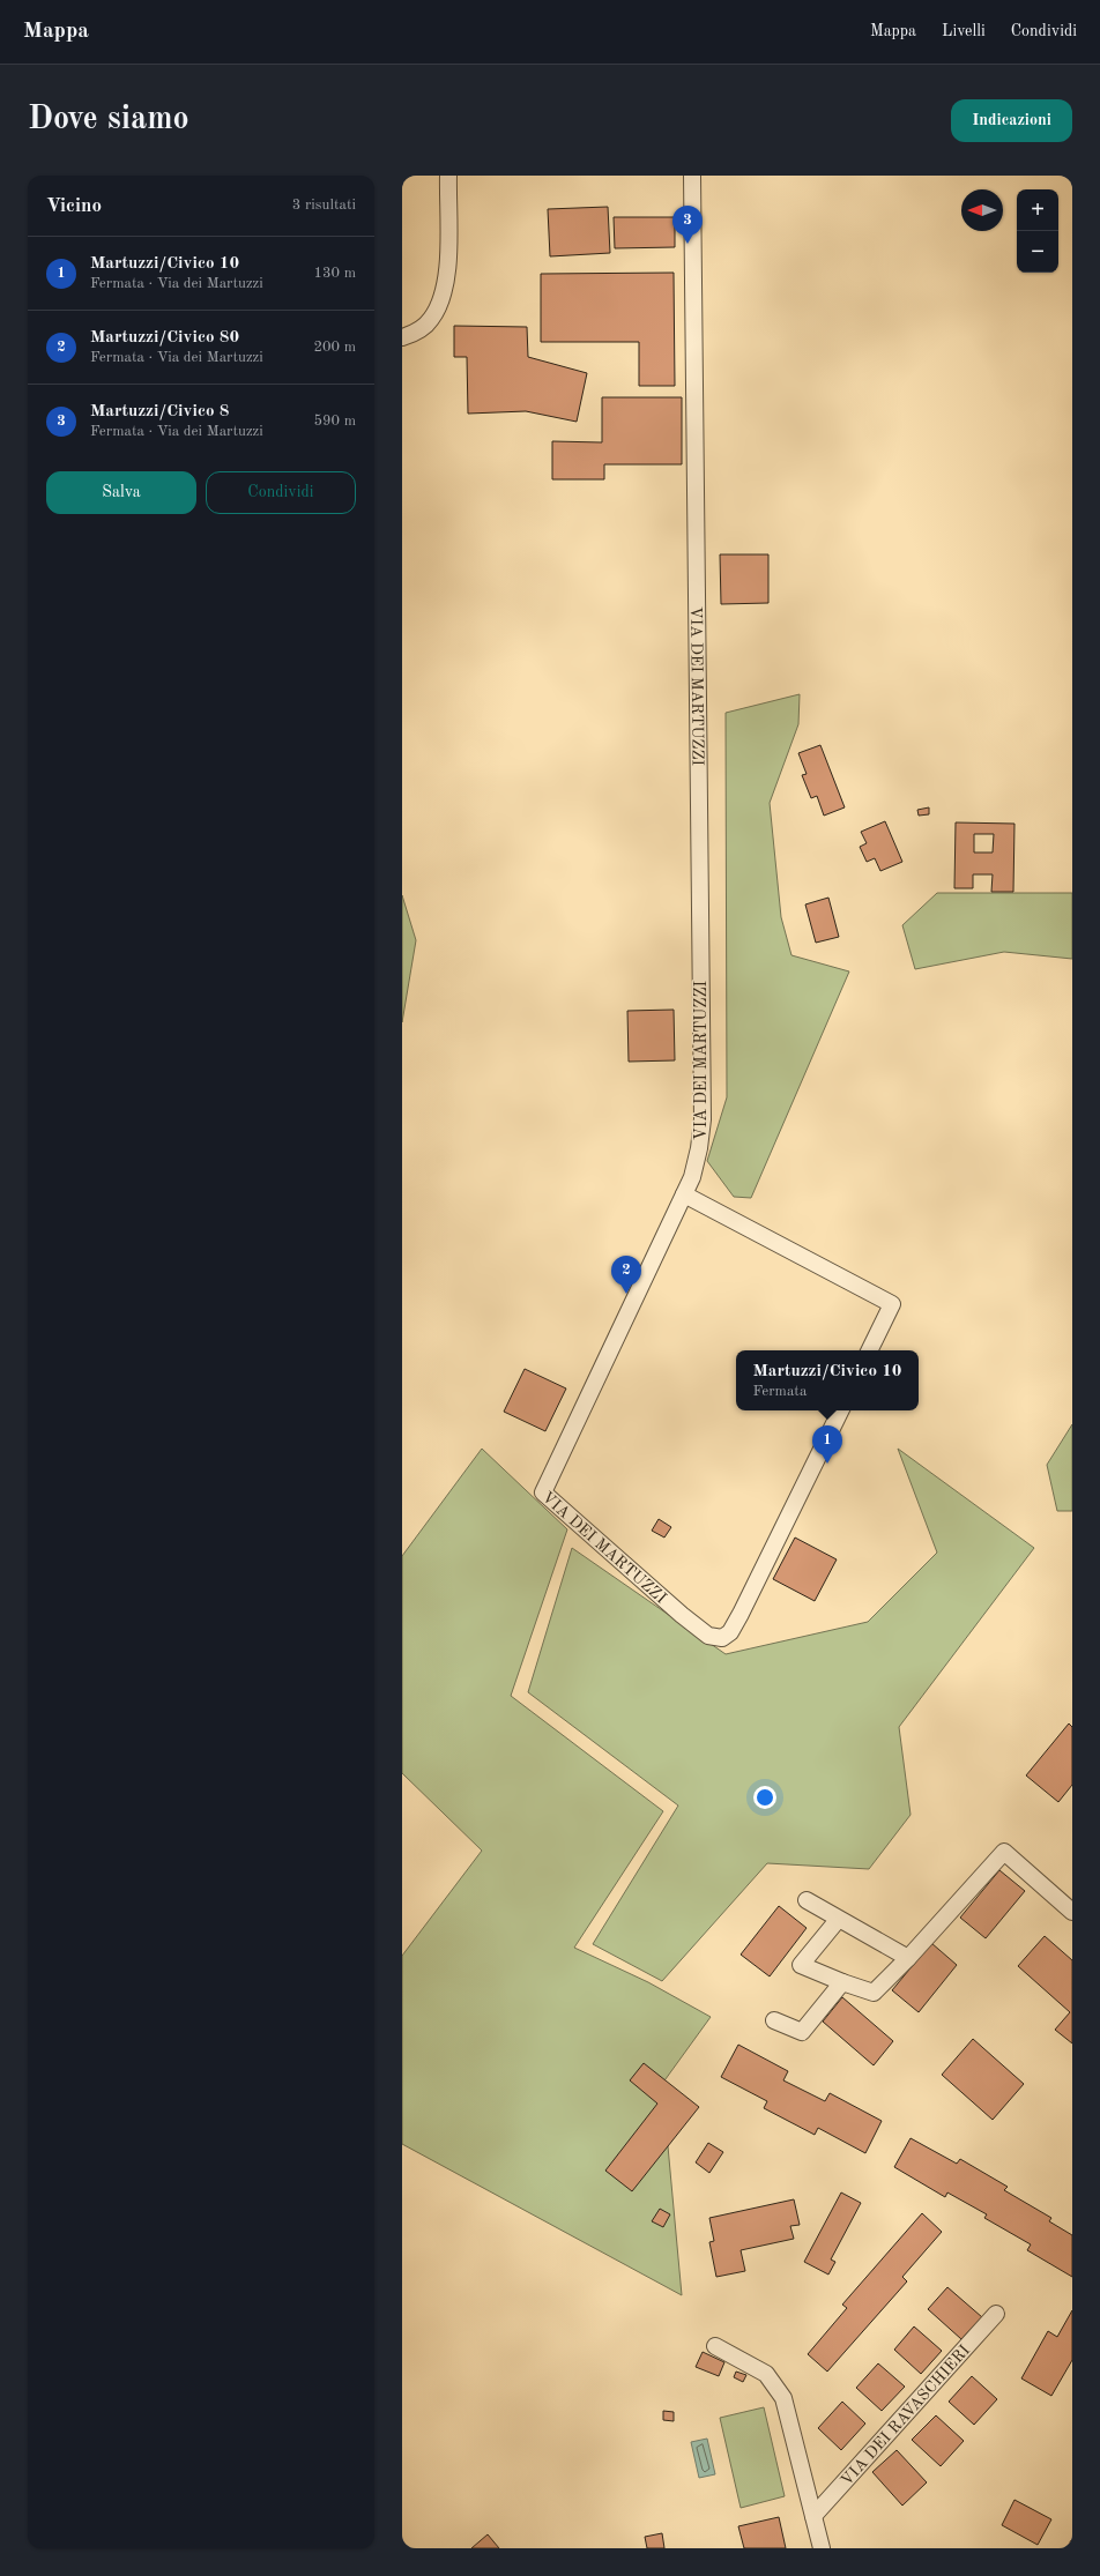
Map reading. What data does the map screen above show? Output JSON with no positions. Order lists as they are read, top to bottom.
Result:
{
  "streets": {
    "street": ["VIA DEI MARTUZZI", "VIA DEI RAVASCHIERI"]
  },
  "north": "left",
  "page": {
    "header": "Mappa",
    "nav": ["Mappa", "Livelli", "Condividi"],
    "buttons": [
      "Indicazioni",
      ["Salva", "Condividi"]
    ],
    "title": "Dove siamo",
    "heading": ["Vicino", "3 risultati"],
    "map_buttons": ["+", "−"],
    "pins": ["3", "2", "1"],
    "list": [
      {
        "mark": "1",
        "name": "Martuzzi/Civico 10",
        "note": "Fermata · Via dei Martuzzi",
        "value": "130 m"
      },
      {
        "mark": "2",
        "name": "Martuzzi/Civico 80",
        "note": "Fermata · Via dei Martuzzi",
        "value": "200 m"
      },
      {
        "mark": "3",
        "name": "Martuzzi/Civico 8",
        "note": "Fermata · Via dei Martuzzi",
        "value": "590 m"
      }
    ],
    "popup": ["Martuzzi/Civico 10", "Fermata"]
  }
}
